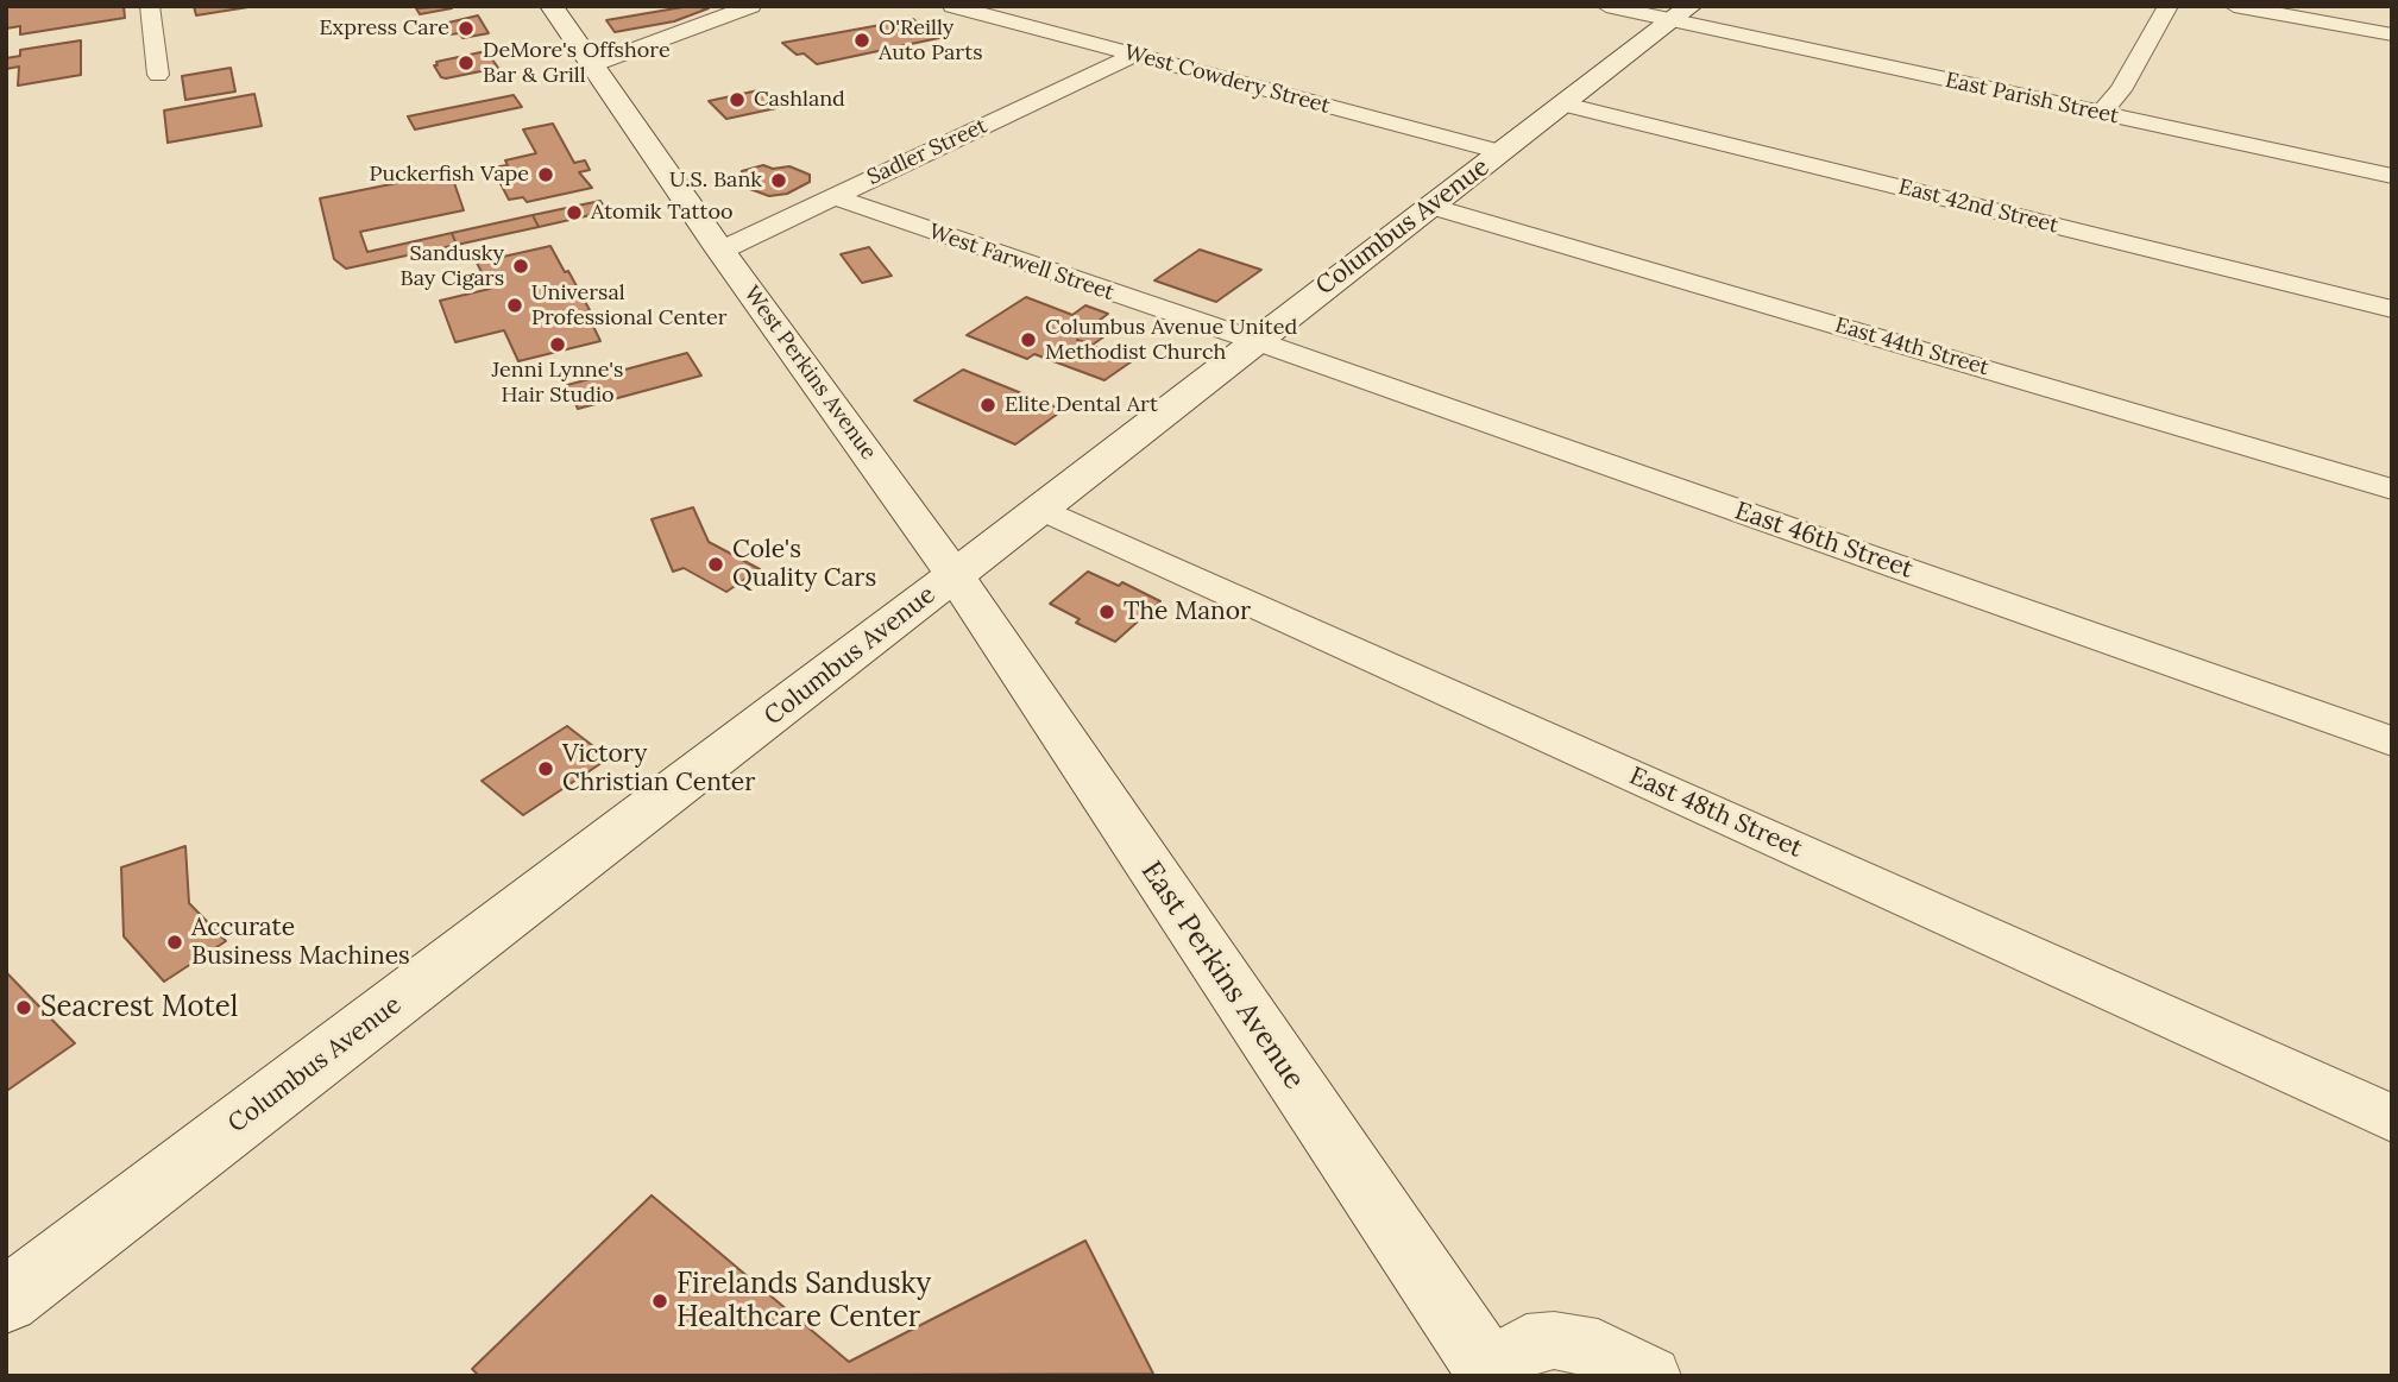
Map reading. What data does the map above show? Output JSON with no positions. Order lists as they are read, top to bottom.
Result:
{
  "streets": {
    "main road": ["Columbus Avenue", "West Perkins Avenue", "East Perkins Avenue"],
    "street": [
      "West Cowdery Street",
      "East Parish Street",
      "Sadler Street",
      "East 42nd Street",
      "West Farwell Street",
      "East 44th Street",
      "East 46th Street",
      "East 48th Street"
    ]
  },
  "crossings": [
    ["West Cowdery Street", "Sadler Street"],
    ["West Cowdery Street", "Columbus Avenue"],
    ["East Parish Street", "Columbus Avenue"],
    ["Sadler Street", "West Farwell Street"],
    ["Sadler Street", "West Perkins Avenue"],
    ["East 42nd Street", "Columbus Avenue"],
    ["Columbus Avenue", "West Farwell Street"],
    ["Columbus Avenue", "East 44th Street"],
    ["Columbus Avenue", "West Perkins Avenue"],
    ["Columbus Avenue", "East 46th Street"],
    ["Columbus Avenue", "East 48th Street"],
    ["Columbus Avenue", "East Perkins Avenue"],
    ["West Farwell Street", "East 46th Street"],
    ["West Perkins Avenue", "East Perkins Avenue"]
  ],
  "places": [
    "Express Care",
    "O'Reilly Auto Parts",
    "DeMore's Offshore Bar & Grill",
    "Cashland",
    "Puckerfish Vape",
    "U.S. Bank",
    "Atomik Tattoo",
    "Sandusky Bay Cigars",
    "Universal Professional Center",
    "Columbus Avenue United Methodist Church",
    "Jenni Lynne's Hair Studio",
    "Elite Dental Art",
    "Cole's Quality Cars",
    "The Manor",
    "Victory Christian Center",
    "Accurate Business Machines",
    "Seacrest Motel",
    "Firelands Sandusky Healthcare Center"
  ]
}
